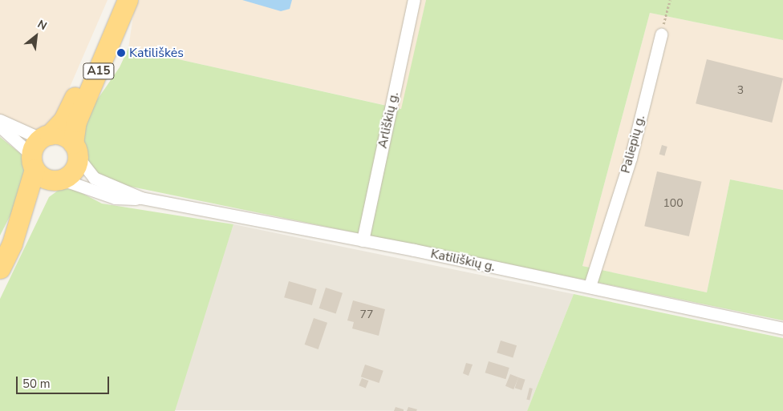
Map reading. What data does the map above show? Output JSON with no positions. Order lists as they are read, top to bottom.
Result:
{
  "streets": {
    "highway": ["A15"],
    "street": ["Arliškių g.", "Paliepių g.", "Katiliškių g."]
  },
  "crossings": [
    ["A15", "Katiliškių g."],
    ["Arliškių g.", "Katiliškių g."],
    ["Paliepių g.", "Katiliškių g."]
  ],
  "places": ["Katiliškės"],
  "house_numbers": ["3", "100", "77"],
  "scale_bar": "50 m",
  "north": "top right"
}
